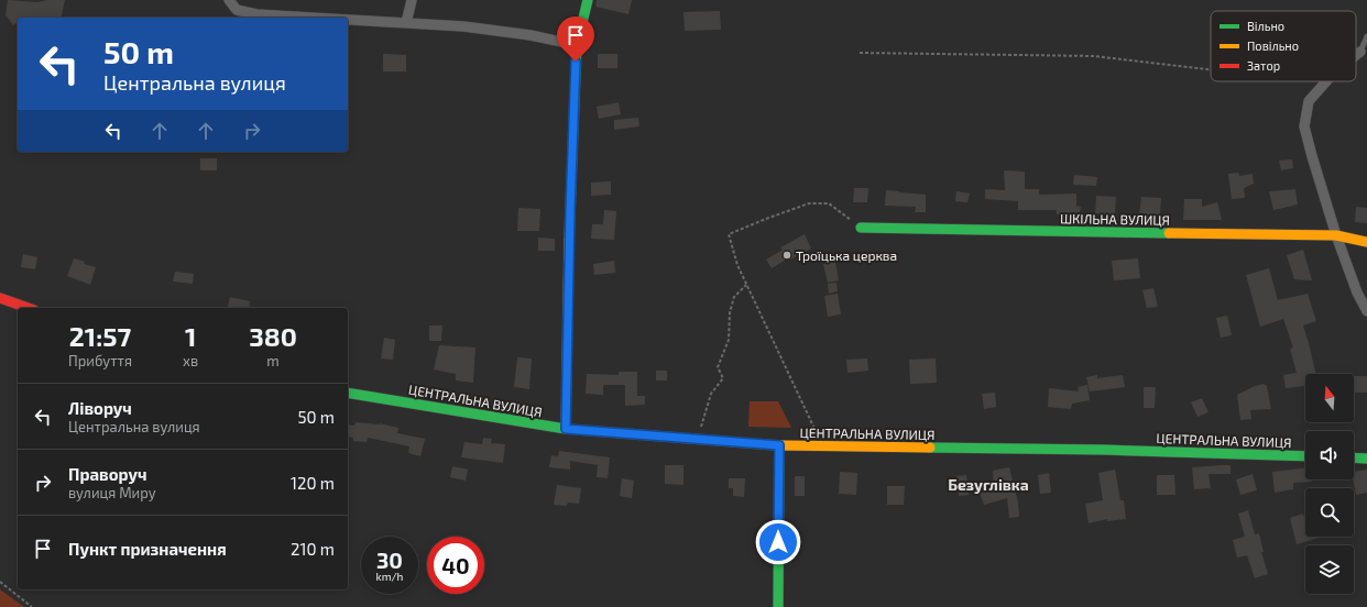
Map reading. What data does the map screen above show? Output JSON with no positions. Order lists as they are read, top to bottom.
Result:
{
  "streets": {
    "street": ["ШКІЛЬНА ВУЛИЦЯ", "ЦЕНТРАЛЬНА ВУЛИЦЯ"]
  },
  "districts": ["Безуглівка"],
  "places": ["Троїцька церква"],
  "legend": ["Вільно", "Повільно", "Затор"],
  "north": "top",
  "page": {
    "turn": ["50 m", "Центральна вулиця"],
    "eta": [
      "21:57",
      "Прибуття",
      "1",
      "хв",
      "380",
      "m"
    ],
    "list": [
      {
        "name": "Ліворуч",
        "note": "Центральна вулиця",
        "value": "50 m"
      },
      {
        "name": "Праворуч",
        "note": "вулиця Миру",
        "value": "120 m"
      },
      {
        "name": "Пункт призначення",
        "value": "210 m"
      }
    ],
    "speed": "30 km/h",
    "limit": "40"
  }
}
